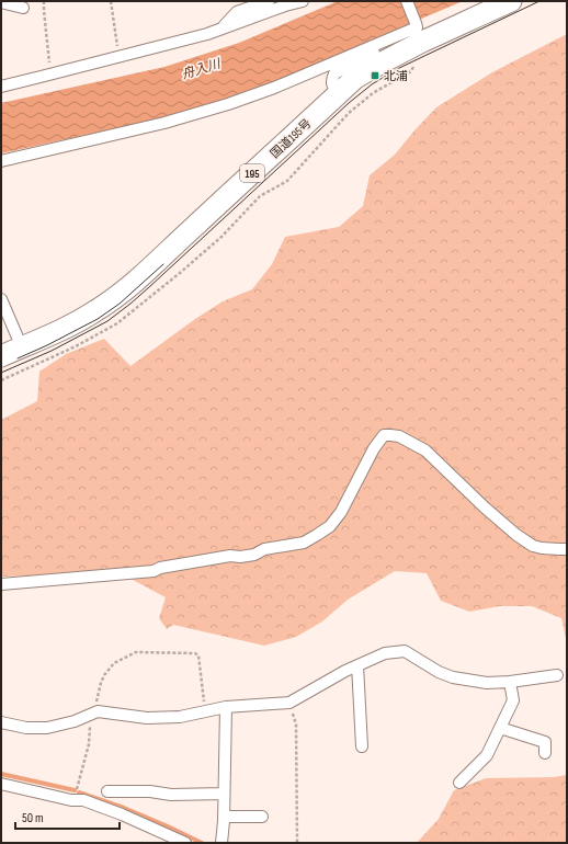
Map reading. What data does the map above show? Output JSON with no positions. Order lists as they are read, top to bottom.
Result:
{
  "streets": {
    "highway": ["国道195号", "195"]
  },
  "water": ["舟入川"],
  "places": {
    "transit": ["北浦"]
  },
  "scale_bar": "50 m"
}
